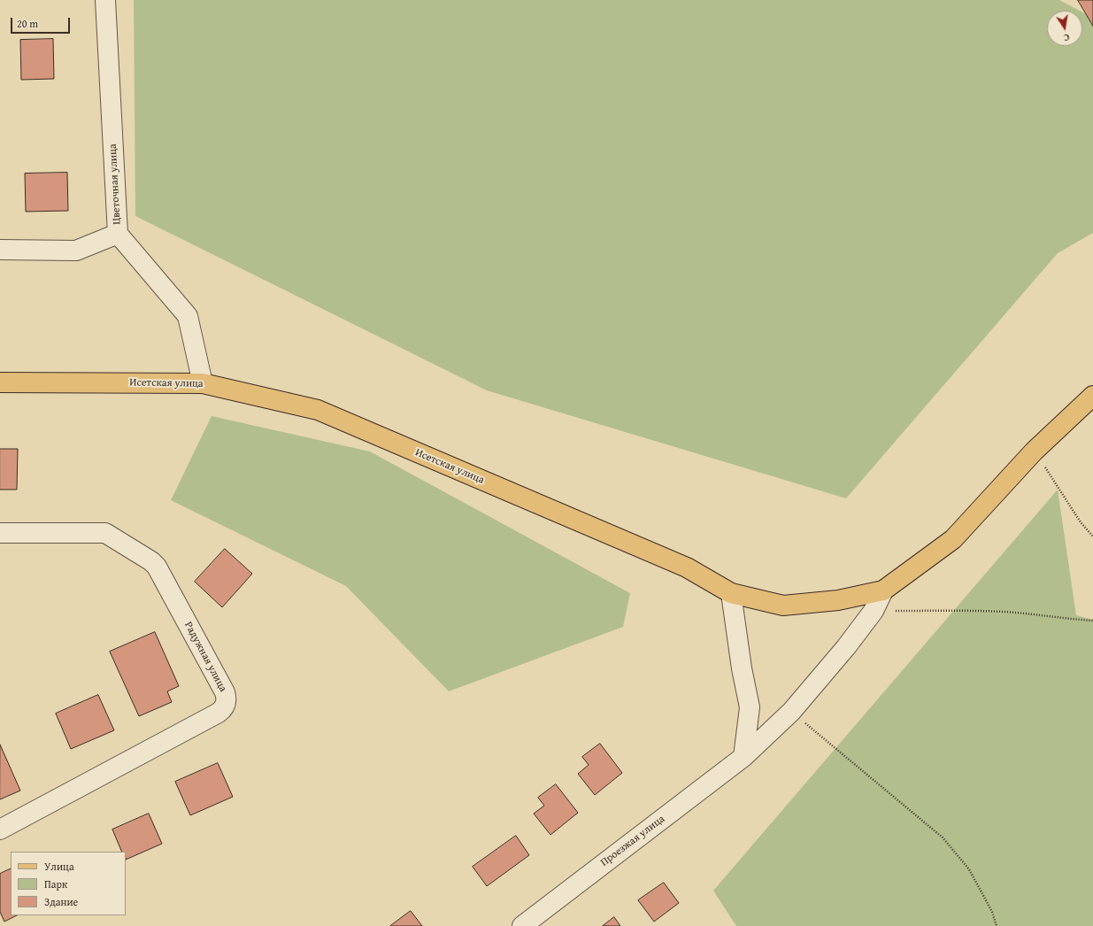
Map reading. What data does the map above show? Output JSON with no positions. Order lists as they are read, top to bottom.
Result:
{
  "streets": {
    "main road": ["Исетская улица"],
    "street": ["Цветочная улица", "Радужная улица", "Проезжая улица"]
  },
  "crossings": [
    ["Цветочная улица", "Исетская улица"],
    ["Исетская улица", "Проезжая улица"]
  ],
  "legend": ["Улица", "Парк", "Здание"],
  "scale_bar": "20 m",
  "north": "bottom"
}
